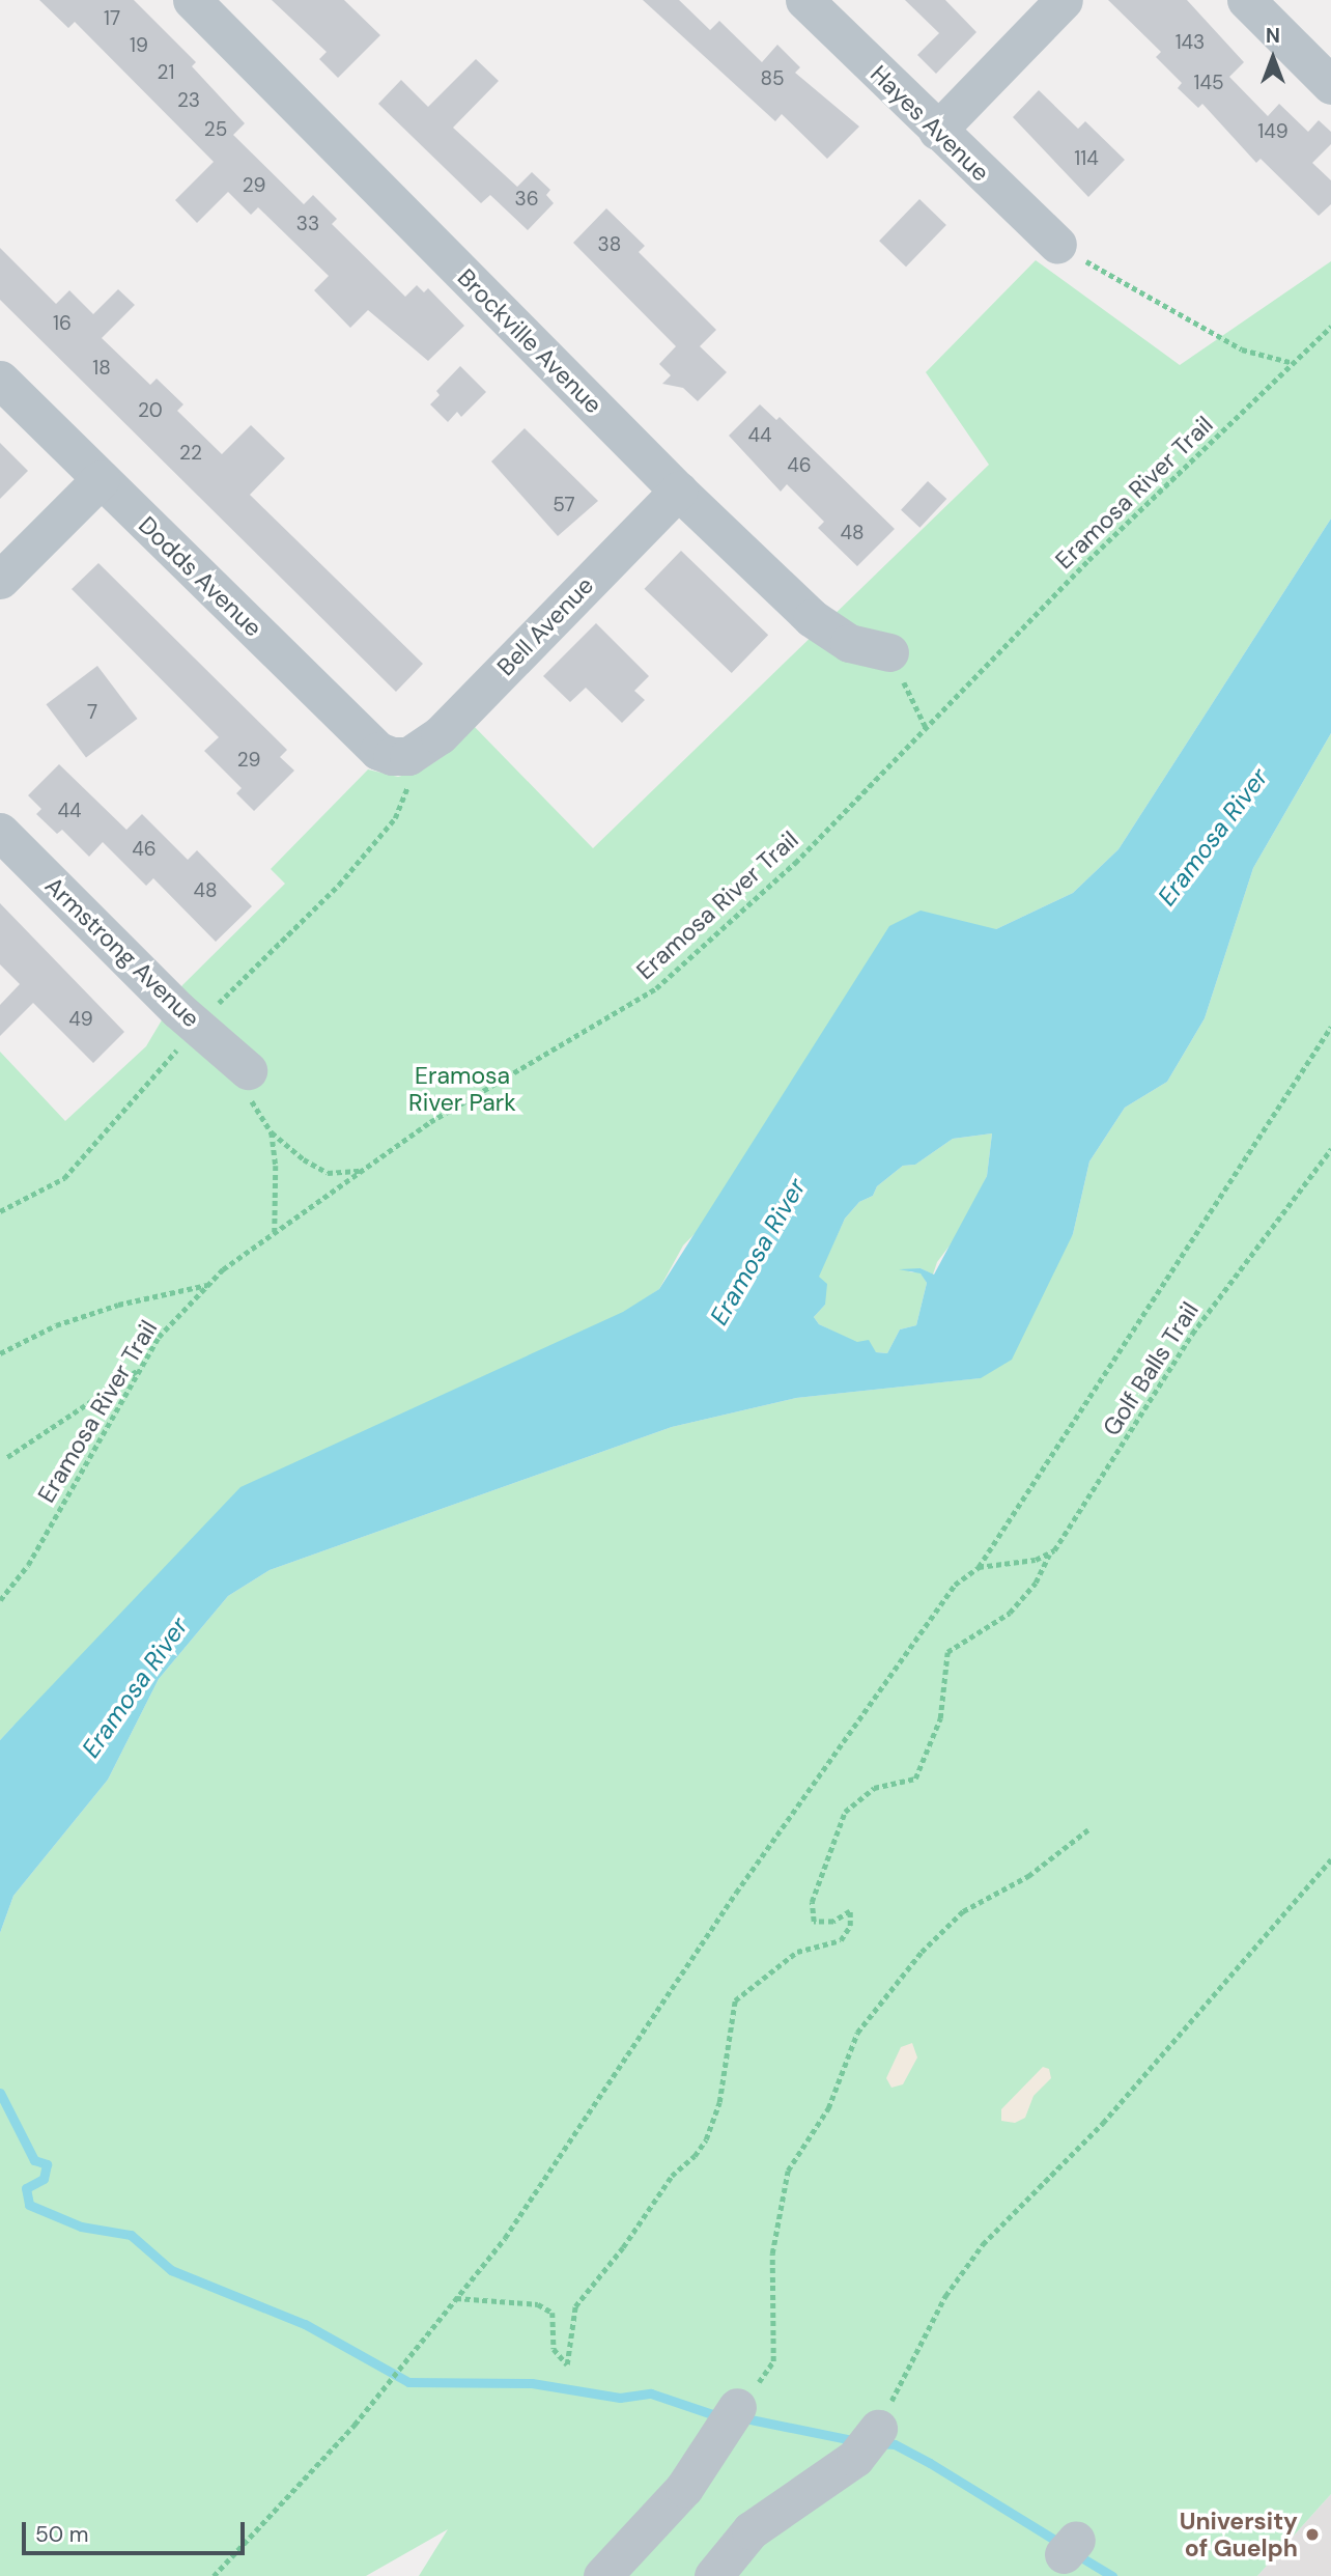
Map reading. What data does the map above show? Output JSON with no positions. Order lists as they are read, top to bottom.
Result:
{
  "streets": {
    "street": [
      "Hayes Avenue",
      "Brockville Avenue",
      "Dodds Avenue",
      "Bell Avenue",
      "Armstrong Avenue"
    ],
    "path": ["Eramosa River Trail", "Golf Balls Trail"]
  },
  "crossings": [
    ["Brockville Avenue", "Bell Avenue"],
    ["Dodds Avenue", "Bell Avenue"]
  ],
  "water": ["Eramosa River"],
  "parks": ["Eramosa River Park"],
  "places": ["University of Guelph"],
  "house_numbers": [
    "17",
    "143",
    "19",
    "21",
    "85",
    "145",
    "23",
    "25",
    "149",
    "114",
    "29",
    "36",
    "33",
    "38",
    "16",
    "18",
    "20",
    "44",
    "22",
    "46",
    "57",
    "48",
    "7",
    "29",
    "44",
    "46",
    "48",
    "49"
  ],
  "scale_bar": "50 m",
  "north": "top"
}
